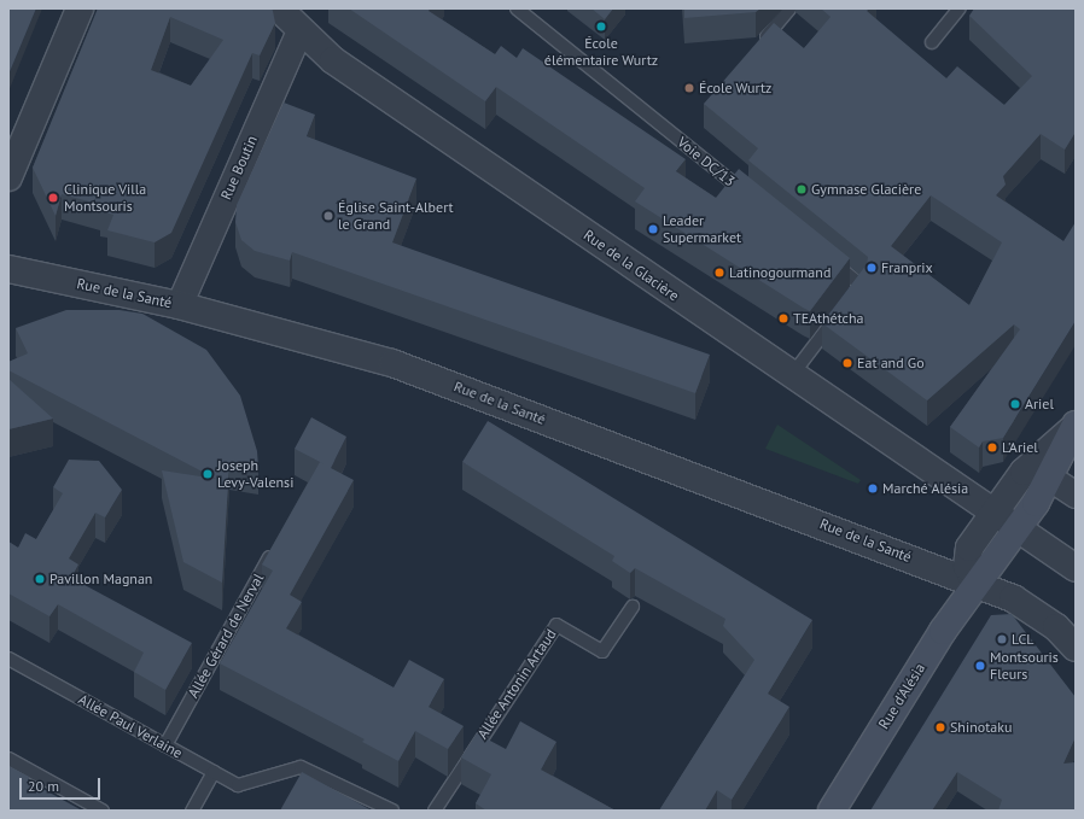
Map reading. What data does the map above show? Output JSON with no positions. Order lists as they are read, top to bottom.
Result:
{
  "streets": {
    "main road": ["Rue d'Alésia"],
    "street": ["Rue Boutin", "Rue de la Glacière", "Rue de la Santé"],
    "lane": [
      "Voie DC/13",
      "Allée Gérard de Nerval",
      "Allée Antonin Artaud",
      "Allée Paul Verlaine"
    ]
  },
  "crossings": [
    ["Rue Boutin", "Rue de la Glacière"],
    ["Rue Boutin", "Rue de la Santé"],
    ["Rue de la Glacière", "Rue d'Alésia"],
    ["Rue de la Santé", "Rue d'Alésia"],
    ["Allée Gérard de Nerval", "Allée Paul Verlaine"]
  ],
  "places": [
    "École élémentaire Wurtz",
    "École Wurtz",
    "Gymnase Glacière",
    "Clinique Villa Montsouris",
    "Église Saint-Albert le Grand",
    "Leader Supermarket",
    "Franprix",
    "Latinogourmand",
    "TEAthétcha",
    "Eat and Go",
    "Ariel",
    "L'Ariel",
    "Joseph Levy-Valensi",
    "Marché Alésia",
    "Pavillon Magnan",
    "LCL",
    "Montsouris Fleurs",
    "Shinotaku"
  ],
  "scale_bar": "20 m"
}
